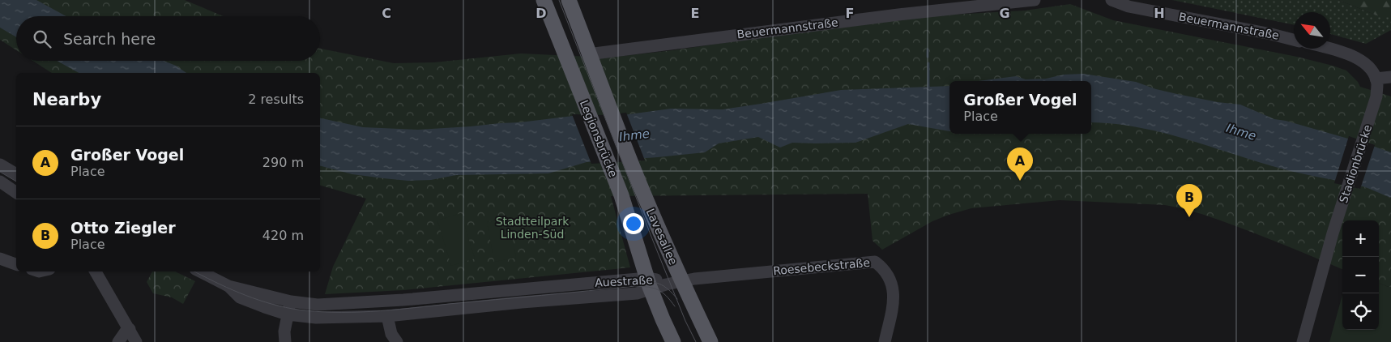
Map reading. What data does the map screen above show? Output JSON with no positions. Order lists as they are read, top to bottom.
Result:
{
  "streets": {
    "main road": ["Legionsbrücke", "Lavesallee"],
    "street": [
      "Beuermannstraße",
      "Stadionbrücke",
      "Roesebeckstraße",
      "Auestraße"
    ]
  },
  "crossings": [
    ["Beuermannstraße", "Legionsbrücke"],
    ["Legionsbrücke", "Lavesallee"],
    ["Lavesallee", "Roesebeckstraße"],
    ["Lavesallee", "Auestraße"],
    ["Roesebeckstraße", "Auestraße"]
  ],
  "water": ["Ihme"],
  "parks": ["Stadtteilpark Linden-Süd"],
  "north": "top left",
  "page": {
    "search": "Search here",
    "heading": ["Nearby", "2 results"],
    "popup": ["Großer Vogel", "Place"],
    "list": [
      {
        "mark": "A",
        "name": "Großer Vogel",
        "note": "Place",
        "value": "290 m"
      },
      {
        "mark": "B",
        "name": "Otto Ziegler",
        "note": "Place",
        "value": "420 m"
      }
    ],
    "pins": ["A", "B"],
    "map_buttons": ["+", "−"]
  },
  "grid": {
    "columns": [
      "C",
      "D",
      "E",
      "F",
      "G",
      "H"
    ]
  }
}
